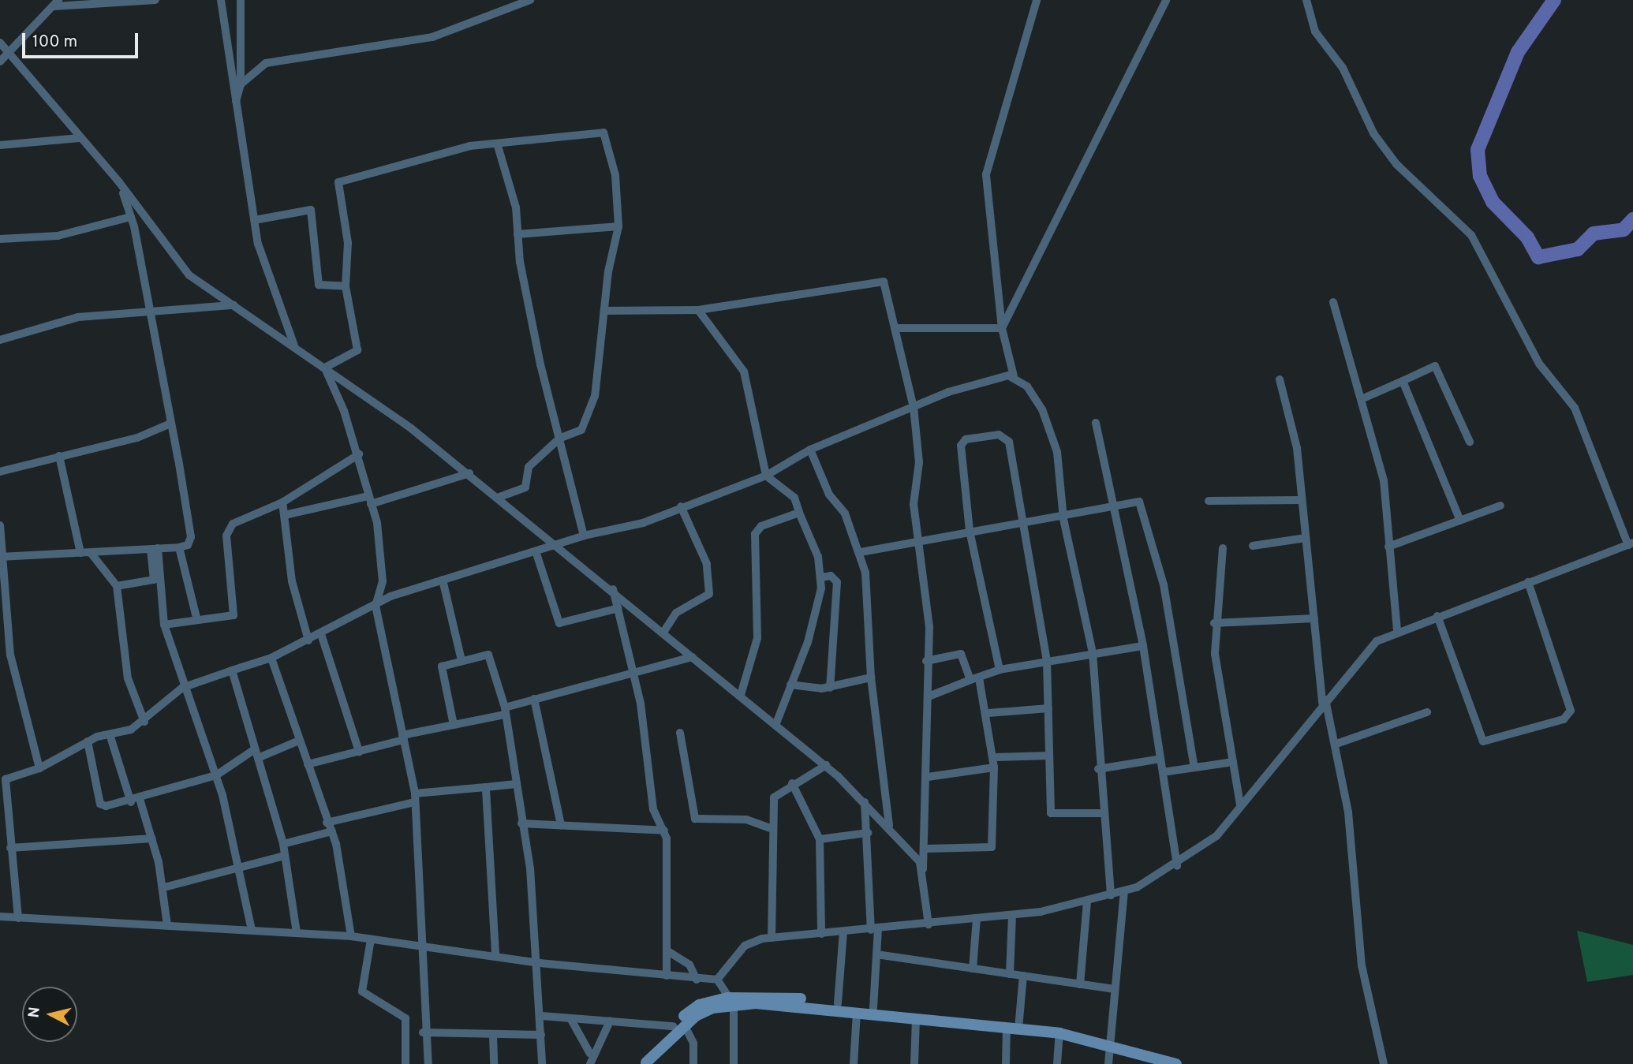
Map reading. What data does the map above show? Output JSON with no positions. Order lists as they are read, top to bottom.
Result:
{
  "scale_bar": "100 m",
  "north": "left"
}
